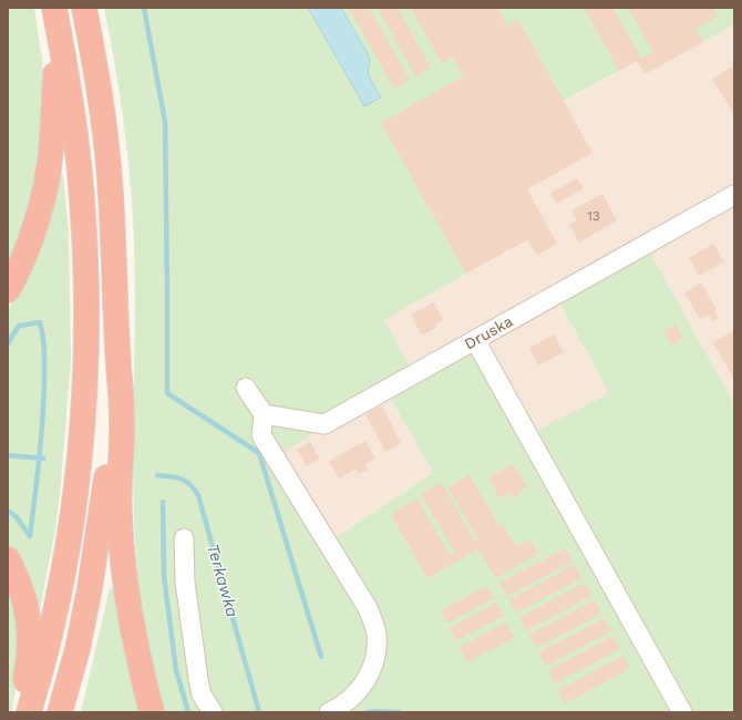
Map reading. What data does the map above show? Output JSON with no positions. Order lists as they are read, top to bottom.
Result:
{
  "streets": {
    "street": ["Druska"]
  },
  "water": ["Terkawka"],
  "house_numbers": ["13"]
}
